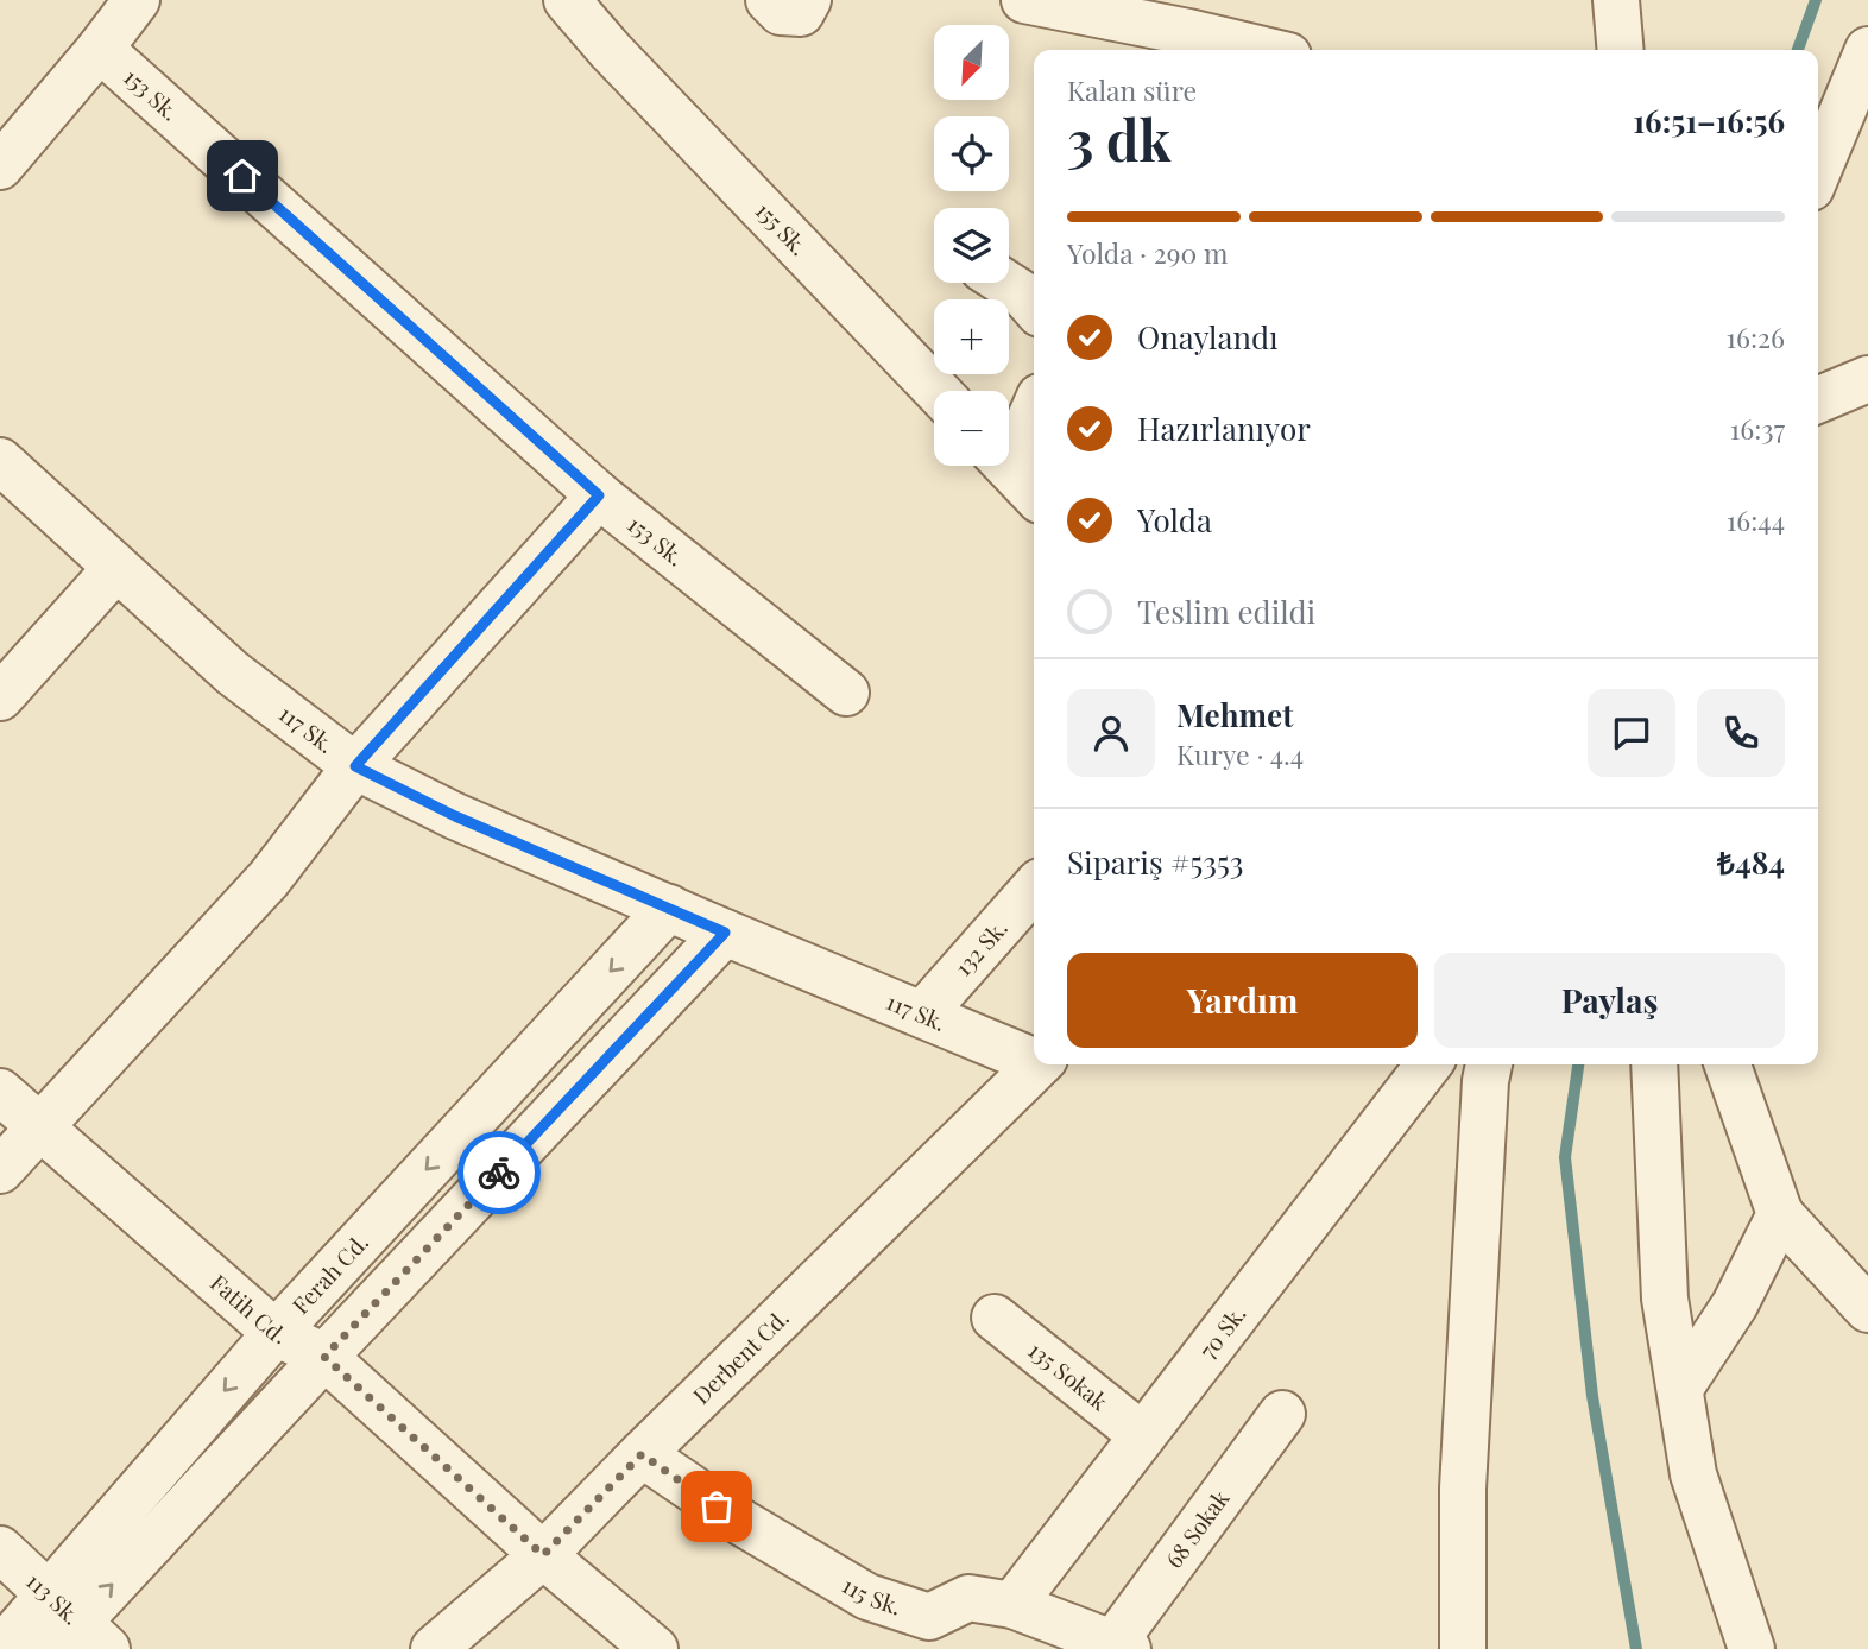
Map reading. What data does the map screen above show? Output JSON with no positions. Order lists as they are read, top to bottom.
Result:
{
  "streets": {
    "street": [
      "153 Sk.",
      "155 Sk.",
      "117 Sk.",
      "132 Sk.",
      "Ferah Cd.",
      "Fatih Cd.",
      "70 Sk.",
      "Derbent Cd.",
      "135 Sokak",
      "68 Sokak",
      "115 Sk.",
      "113 Sk."
    ]
  },
  "crossings": [
    ["117 Sk.", "132 Sk."],
    ["117 Sk.", "Ferah Cd."],
    ["Ferah Cd.", "Fatih Cd."],
    ["Ferah Cd.", "113 Sk."],
    ["Fatih Cd.", "Derbent Cd."],
    ["70 Sk.", "135 Sokak"],
    ["70 Sk.", "115 Sk."],
    ["Derbent Cd.", "115 Sk."],
    ["68 Sokak", "115 Sk."]
  ],
  "north": "bottom left",
  "page": {
    "map_buttons": ["+", "−"],
    "heading": ["3 dk", "Kalan süre", "16:51–16:56"],
    "panel": [
      "Mehmet",
      "Kurye · 4.4",
      "Sipariş #5353",
      "₺484"
    ],
    "bar": "Yolda · 290 m",
    "list": [
      ["Onaylandı", "16:26"],
      ["Hazırlanıyor", "16:37"],
      ["Yolda", "16:44"],
      "Teslim edildi"
    ],
    "buttons": ["Yardım", "Paylaş"]
  }
}
